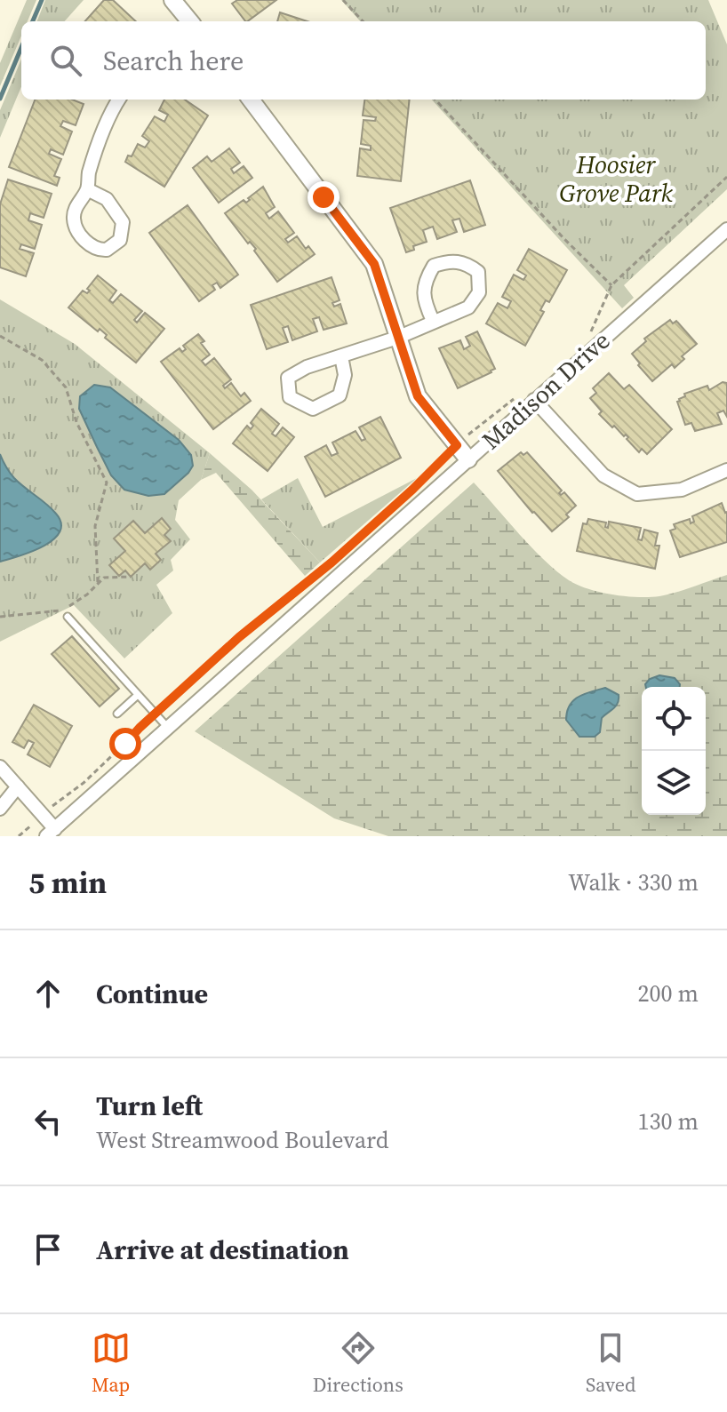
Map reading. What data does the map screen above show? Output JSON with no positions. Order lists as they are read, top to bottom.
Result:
{
  "streets": {
    "street": ["Madison Drive"]
  },
  "parks": ["Hoosier Grove Park"],
  "page": {
    "search": "Search here",
    "heading": ["5 min", "Walk · 330 m"],
    "list": [
      ["Continue", "200 m"],
      ["Turn left", "West Streamwood Boulevard", "130 m"],
      "Arrive at destination"
    ],
    "nav": ["Map", "Directions", "Saved"]
  }
}
